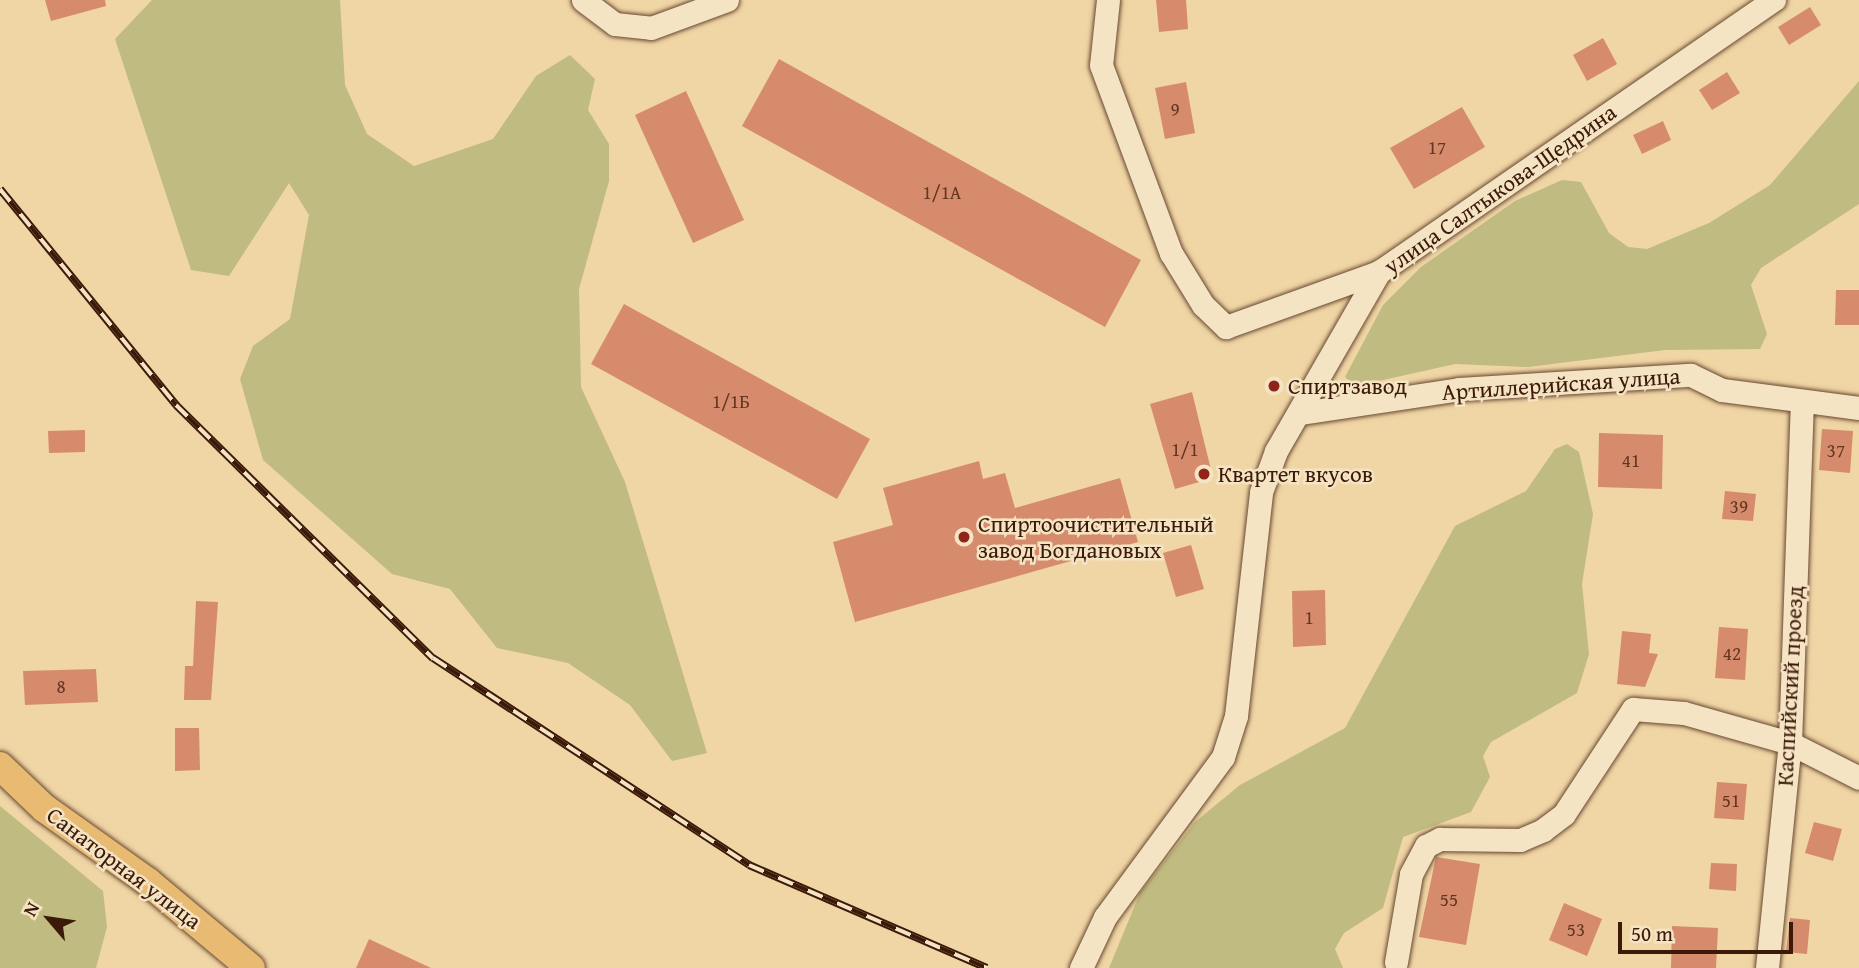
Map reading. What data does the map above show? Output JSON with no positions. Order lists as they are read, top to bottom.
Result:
{
  "streets": {
    "main road": ["Санаторная улица"],
    "street": ["улица Салтыкова-Щедрина", "Артиллерийская улица", "Каспийский проезд"]
  },
  "crossings": [
    ["улица Салтыкова-Щедрина", "Артиллерийская улица"],
    ["Артиллерийская улица", "Каспийский проезд"]
  ],
  "places": ["Спиртзавод", "Квартет вкусов", "Спиртоочистительный завод Богдановых"],
  "house_numbers": [
    "9",
    "17",
    "1/1А",
    "1/1Б",
    "1/1",
    "37",
    "41",
    "39",
    "1",
    "42",
    "8",
    "51",
    "55",
    "53"
  ],
  "scale_bar": "50 m",
  "north": "top left"
}
